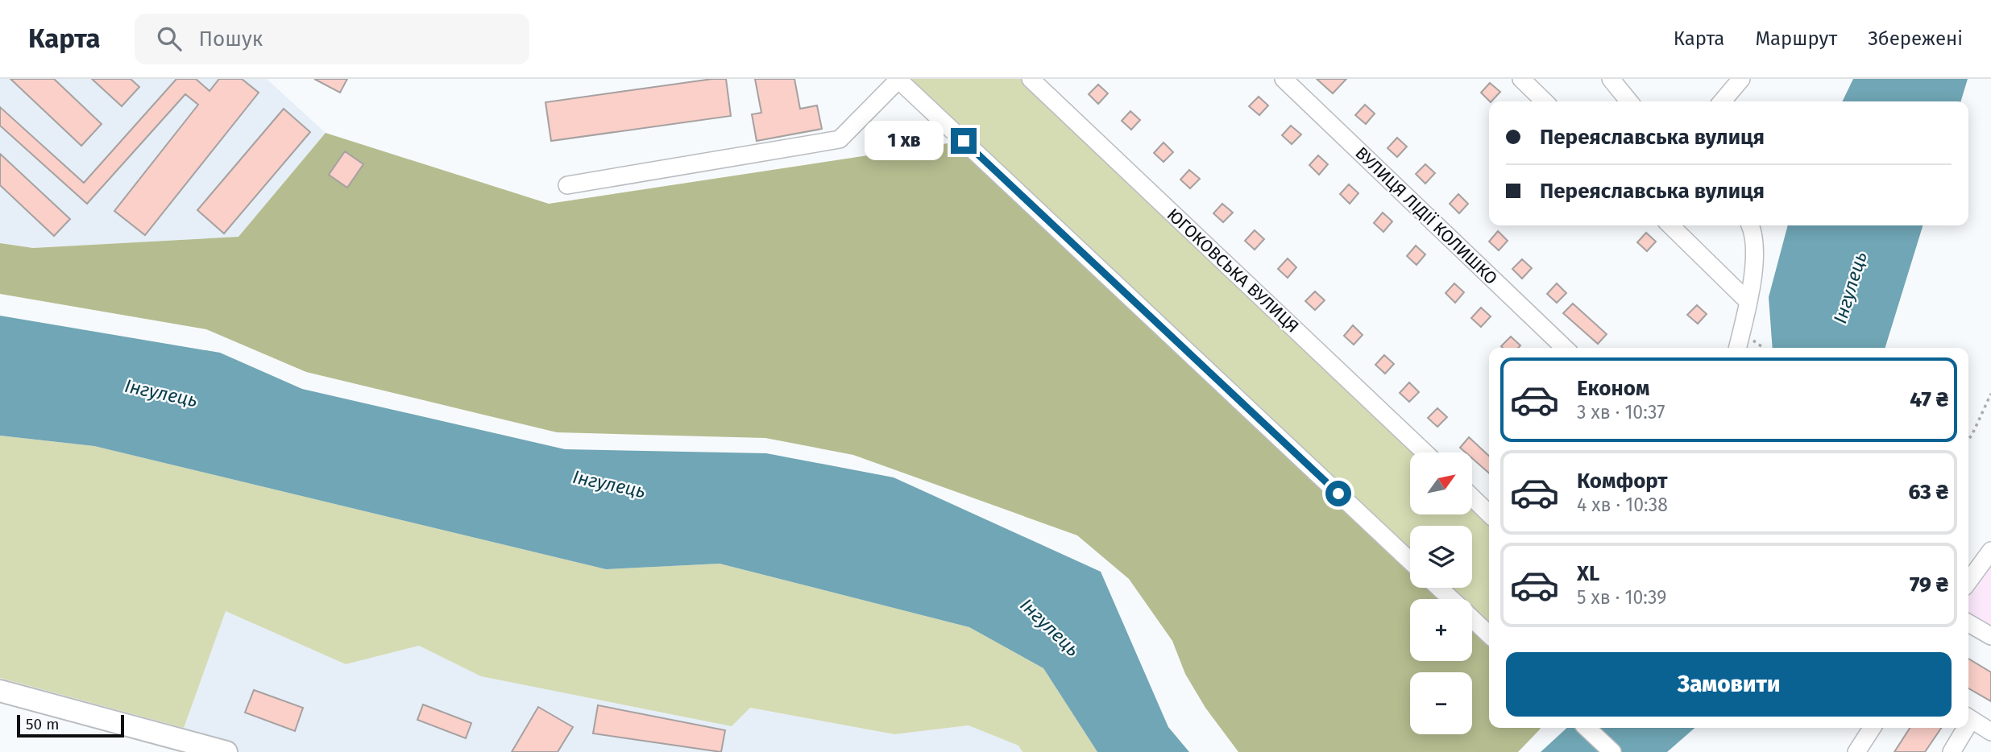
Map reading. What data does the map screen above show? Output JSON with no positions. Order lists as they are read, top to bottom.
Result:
{
  "streets": {
    "street": ["ВУЛИЦЯ ЛІДІЇ КОЛИШКО", "ЮГОКОВСЬКА ВУЛИЦЯ"]
  },
  "water": ["Інгулець"],
  "scale_bar": "50 m",
  "north": "top right",
  "page": {
    "header": "Карта",
    "search": "Пошук",
    "nav": ["Карта", "Маршрут", "Збережені"],
    "banner": ["Переяславська вулиця", "Переяславська вулиця"],
    "bubble": "1 хв",
    "list": [
      {
        "name": "Економ",
        "note": "3 хв · 10:37",
        "value": "47 ₴"
      },
      {
        "name": "Комфорт",
        "note": "4 хв · 10:38",
        "value": "63 ₴"
      },
      {
        "name": "XL",
        "note": "5 хв · 10:39",
        "value": "79 ₴"
      }
    ],
    "map_buttons": ["+", "−"],
    "buttons": "Замовити",
    "scale": "50 m"
  }
}
